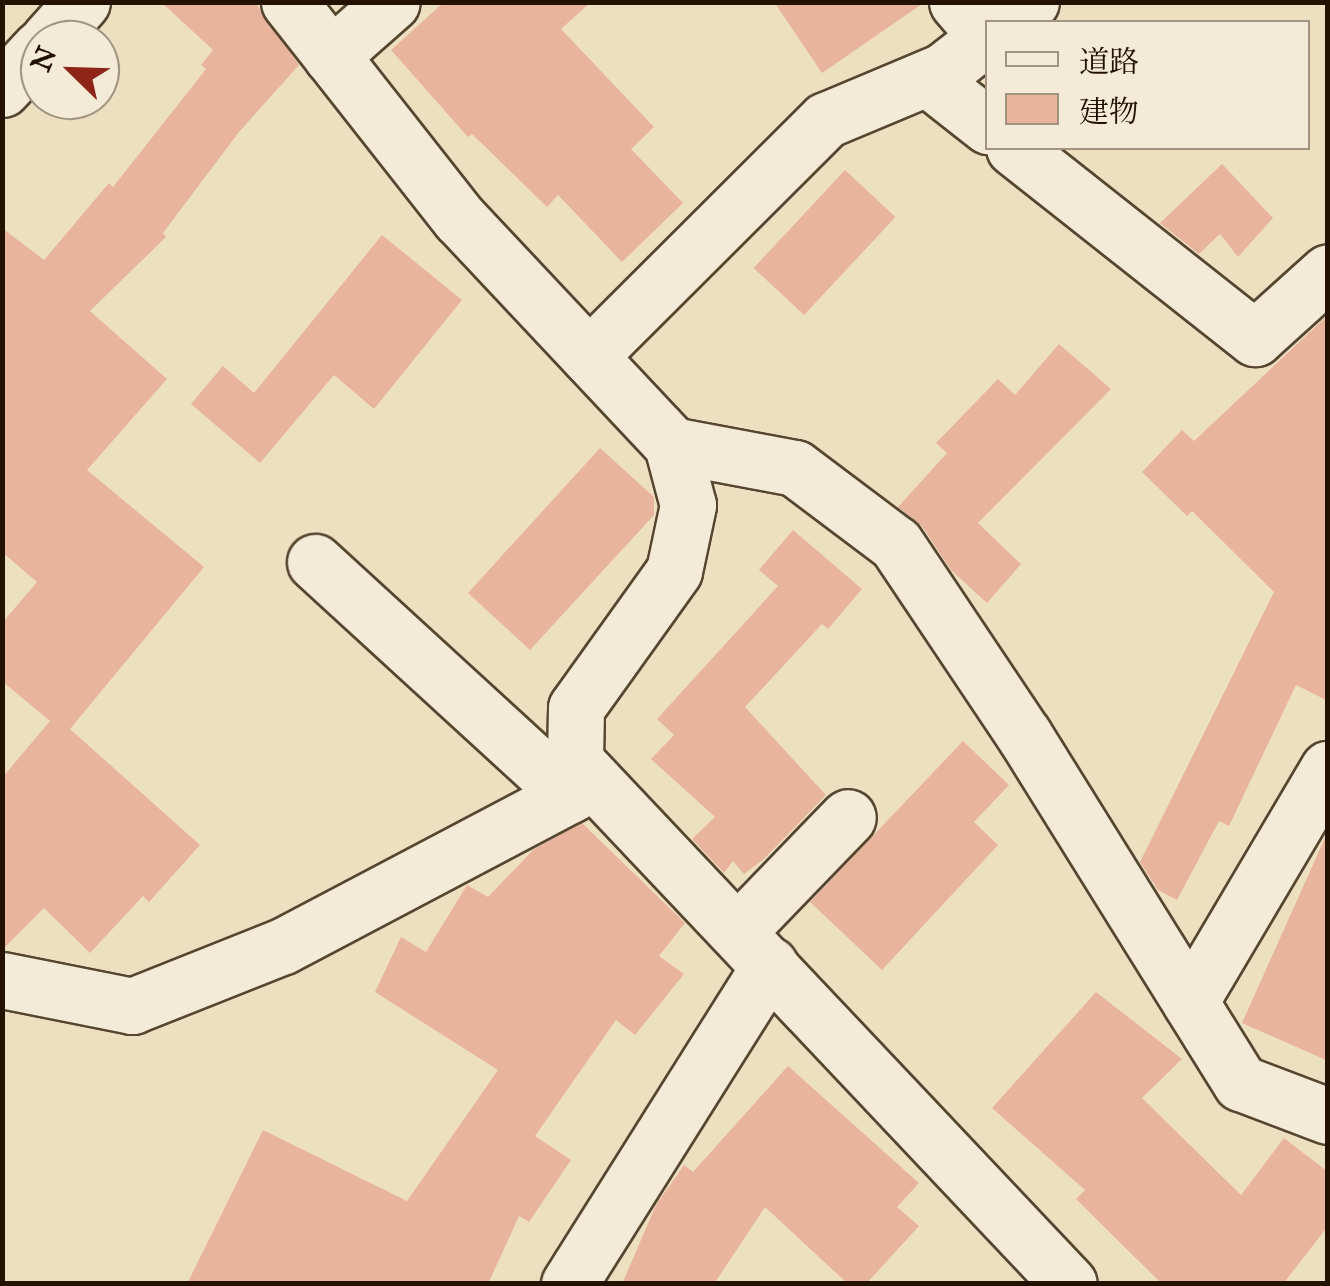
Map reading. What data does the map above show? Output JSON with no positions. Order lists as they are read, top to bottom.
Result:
{
  "legend": ["道路", "建物"],
  "north": "top left"
}
